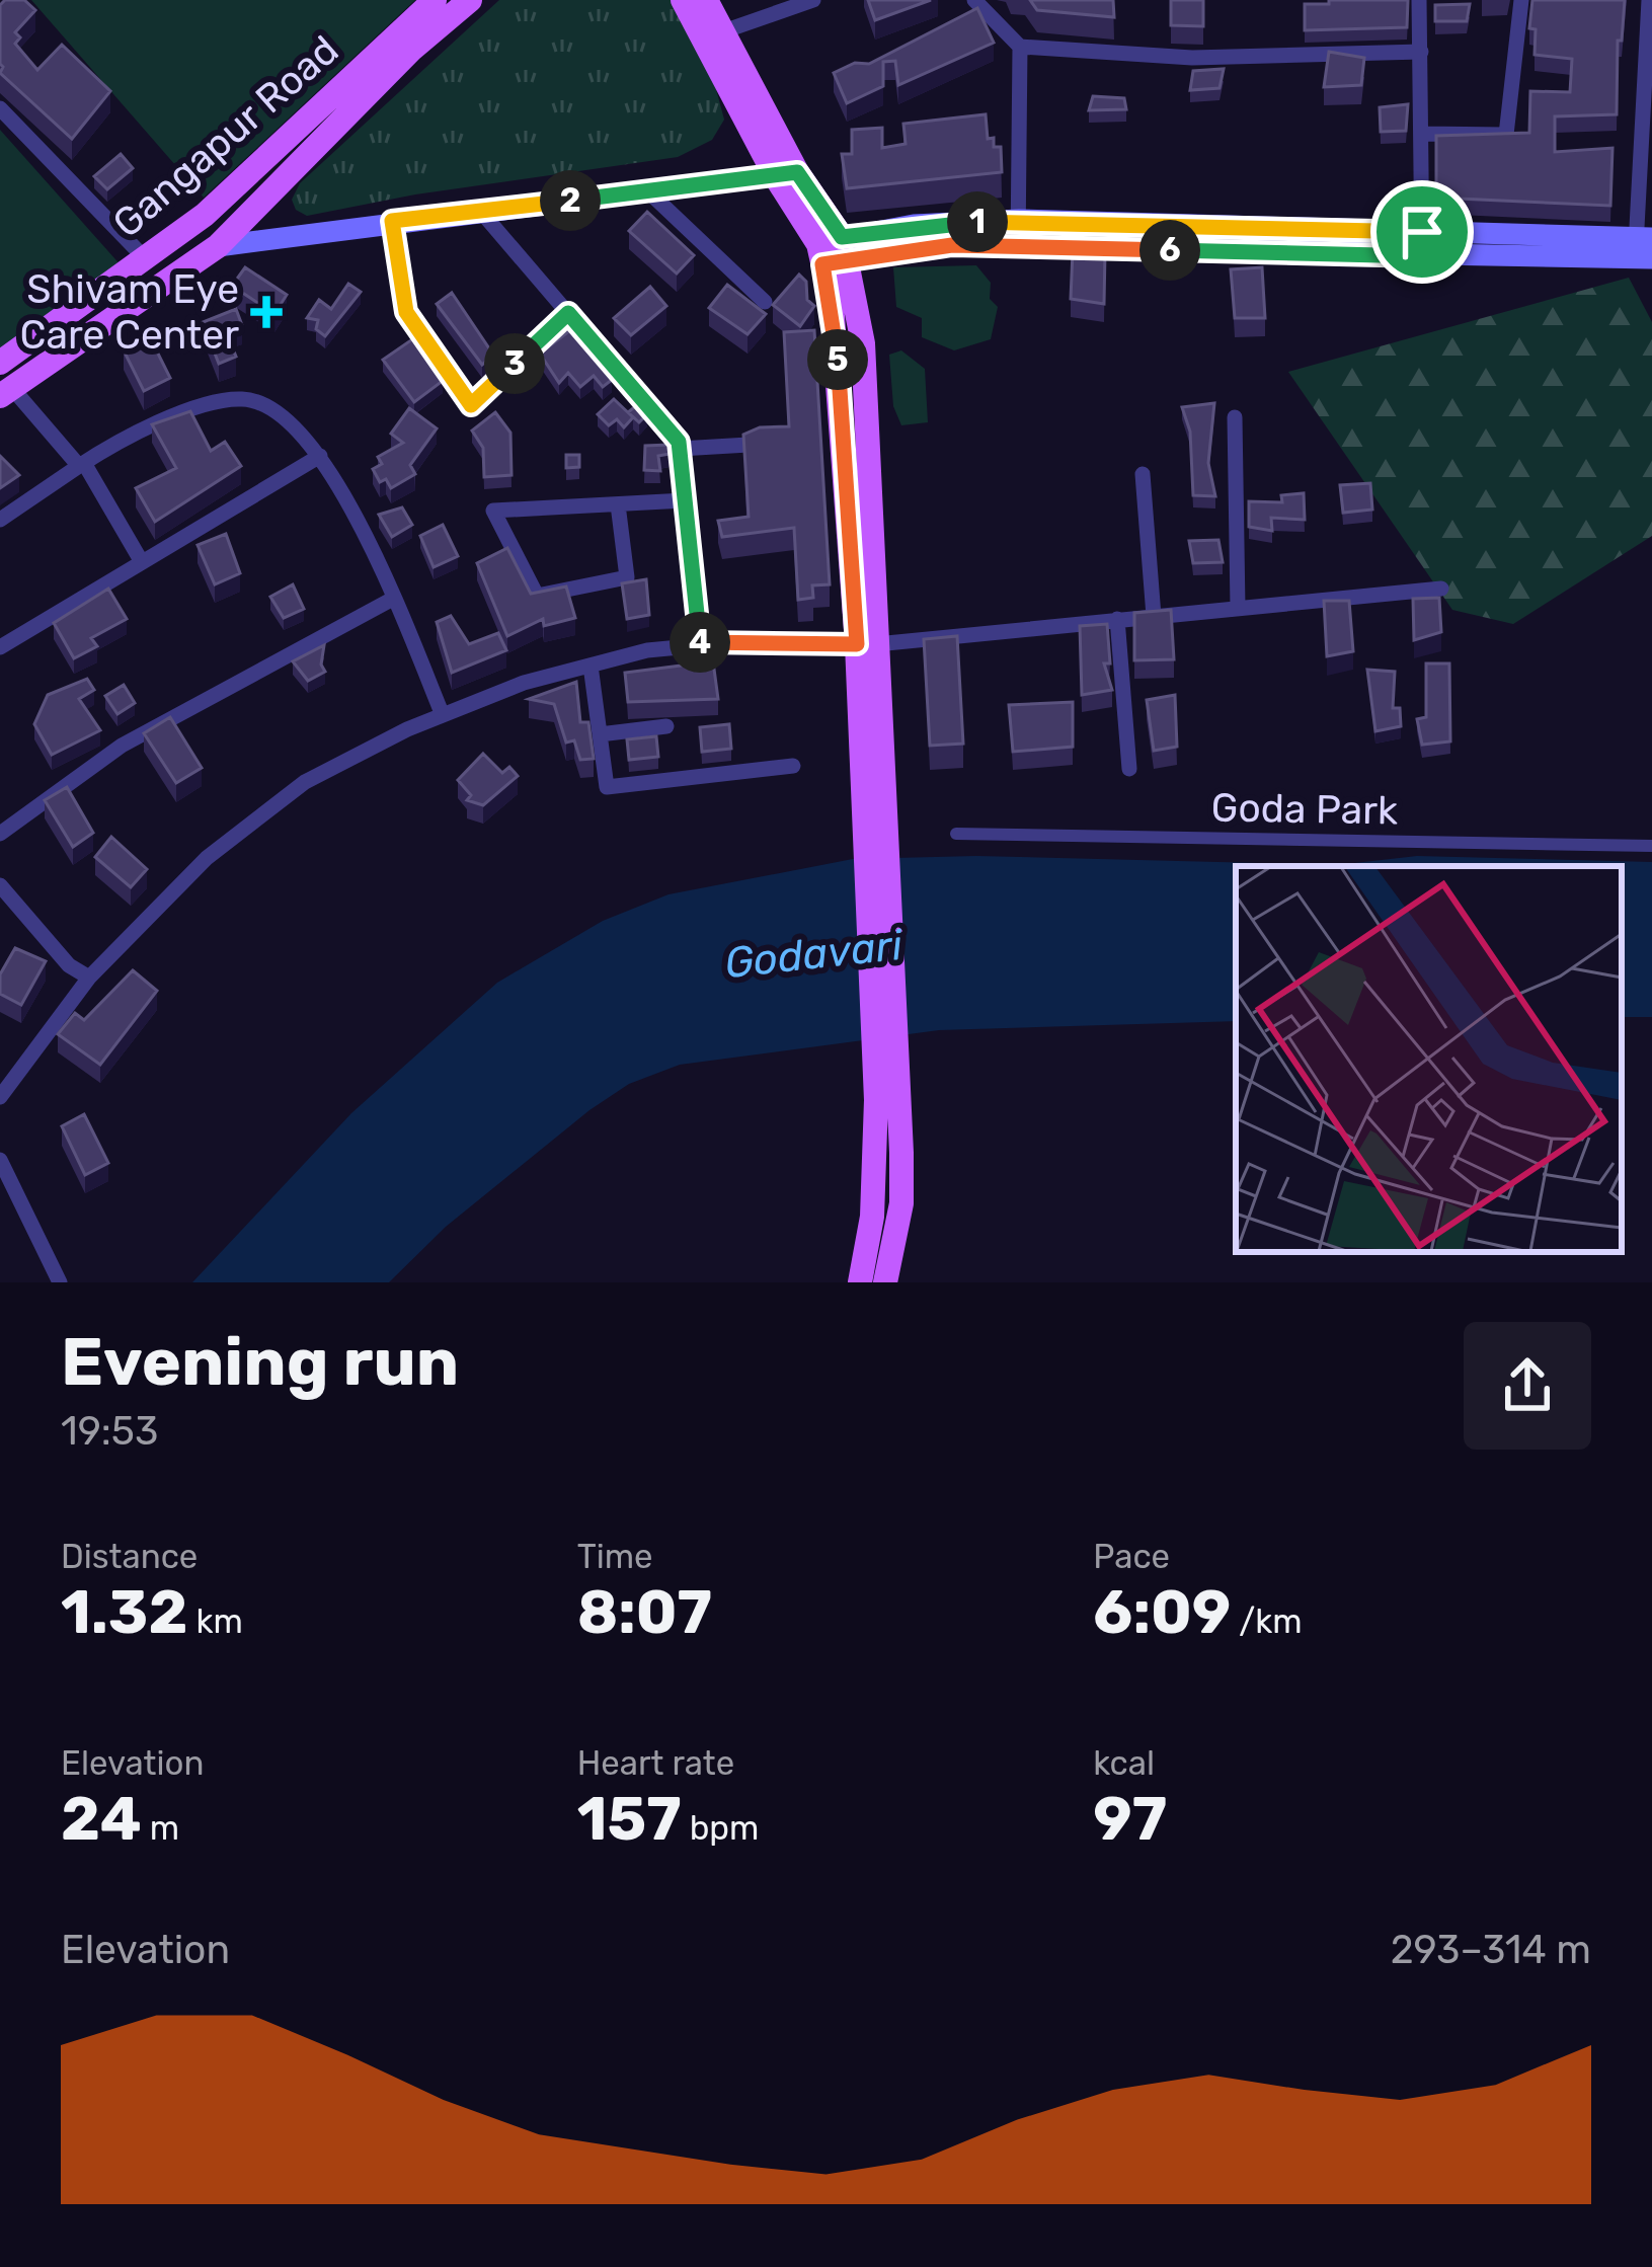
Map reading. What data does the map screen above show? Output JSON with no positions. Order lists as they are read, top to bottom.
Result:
{
  "streets": {
    "main road": ["Gangapur Road"],
    "street": ["Goda Park"]
  },
  "water": ["Godavari"],
  "places": {
    "health": ["Shivam Eye Care Center"]
  },
  "page": {
    "pins": [
      "2",
      "1",
      "6",
      "5",
      "3",
      "4"
    ],
    "heading": ["Evening run", "19:53"],
    "stats": [
      ["Distance", "1.32 km"],
      ["Time", "8:07"],
      ["Pace", "6:09 /km"],
      ["Elevation", "24 m"],
      ["Heart rate", "157 bpm"],
      ["kcal", "97"]
    ],
    "chart": ["Elevation", "293–314 m"]
  }
}
